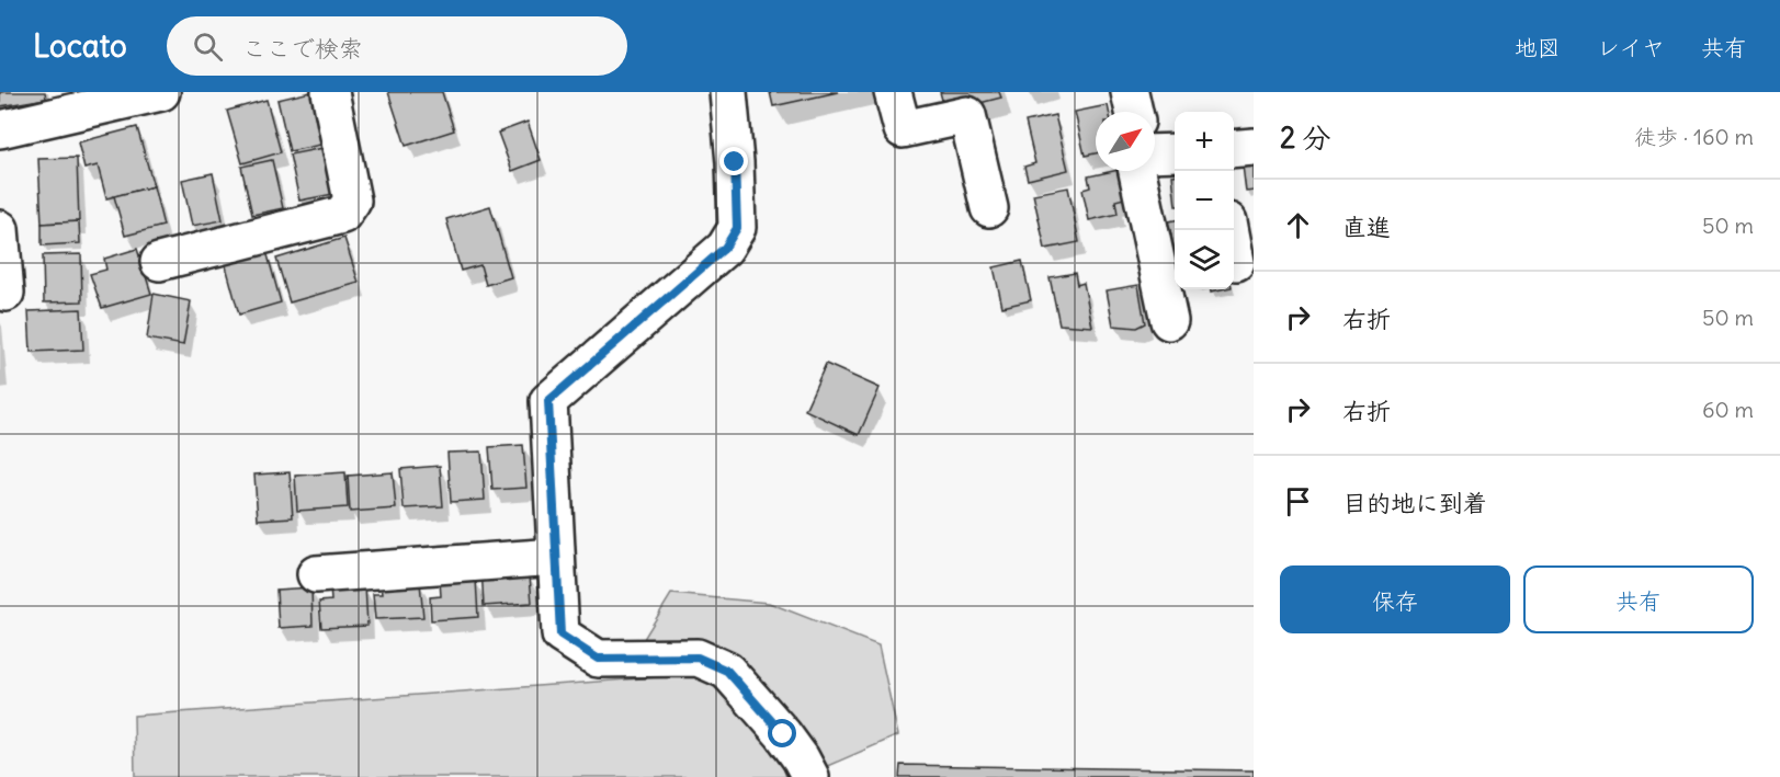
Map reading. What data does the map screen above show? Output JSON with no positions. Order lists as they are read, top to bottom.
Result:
{
  "north": "top right",
  "page": {
    "header": "Locato",
    "search": "ここで検索",
    "nav": ["地図", "レイヤ", "共有"],
    "heading": ["2 分", "徒歩 · 160 m"],
    "map_buttons": ["+", "−"],
    "list": [
      ["直進", "50 m"],
      ["右折", "50 m"],
      ["右折", "60 m"],
      "目的地に到着"
    ],
    "buttons": ["保存", "共有"]
  }
}
